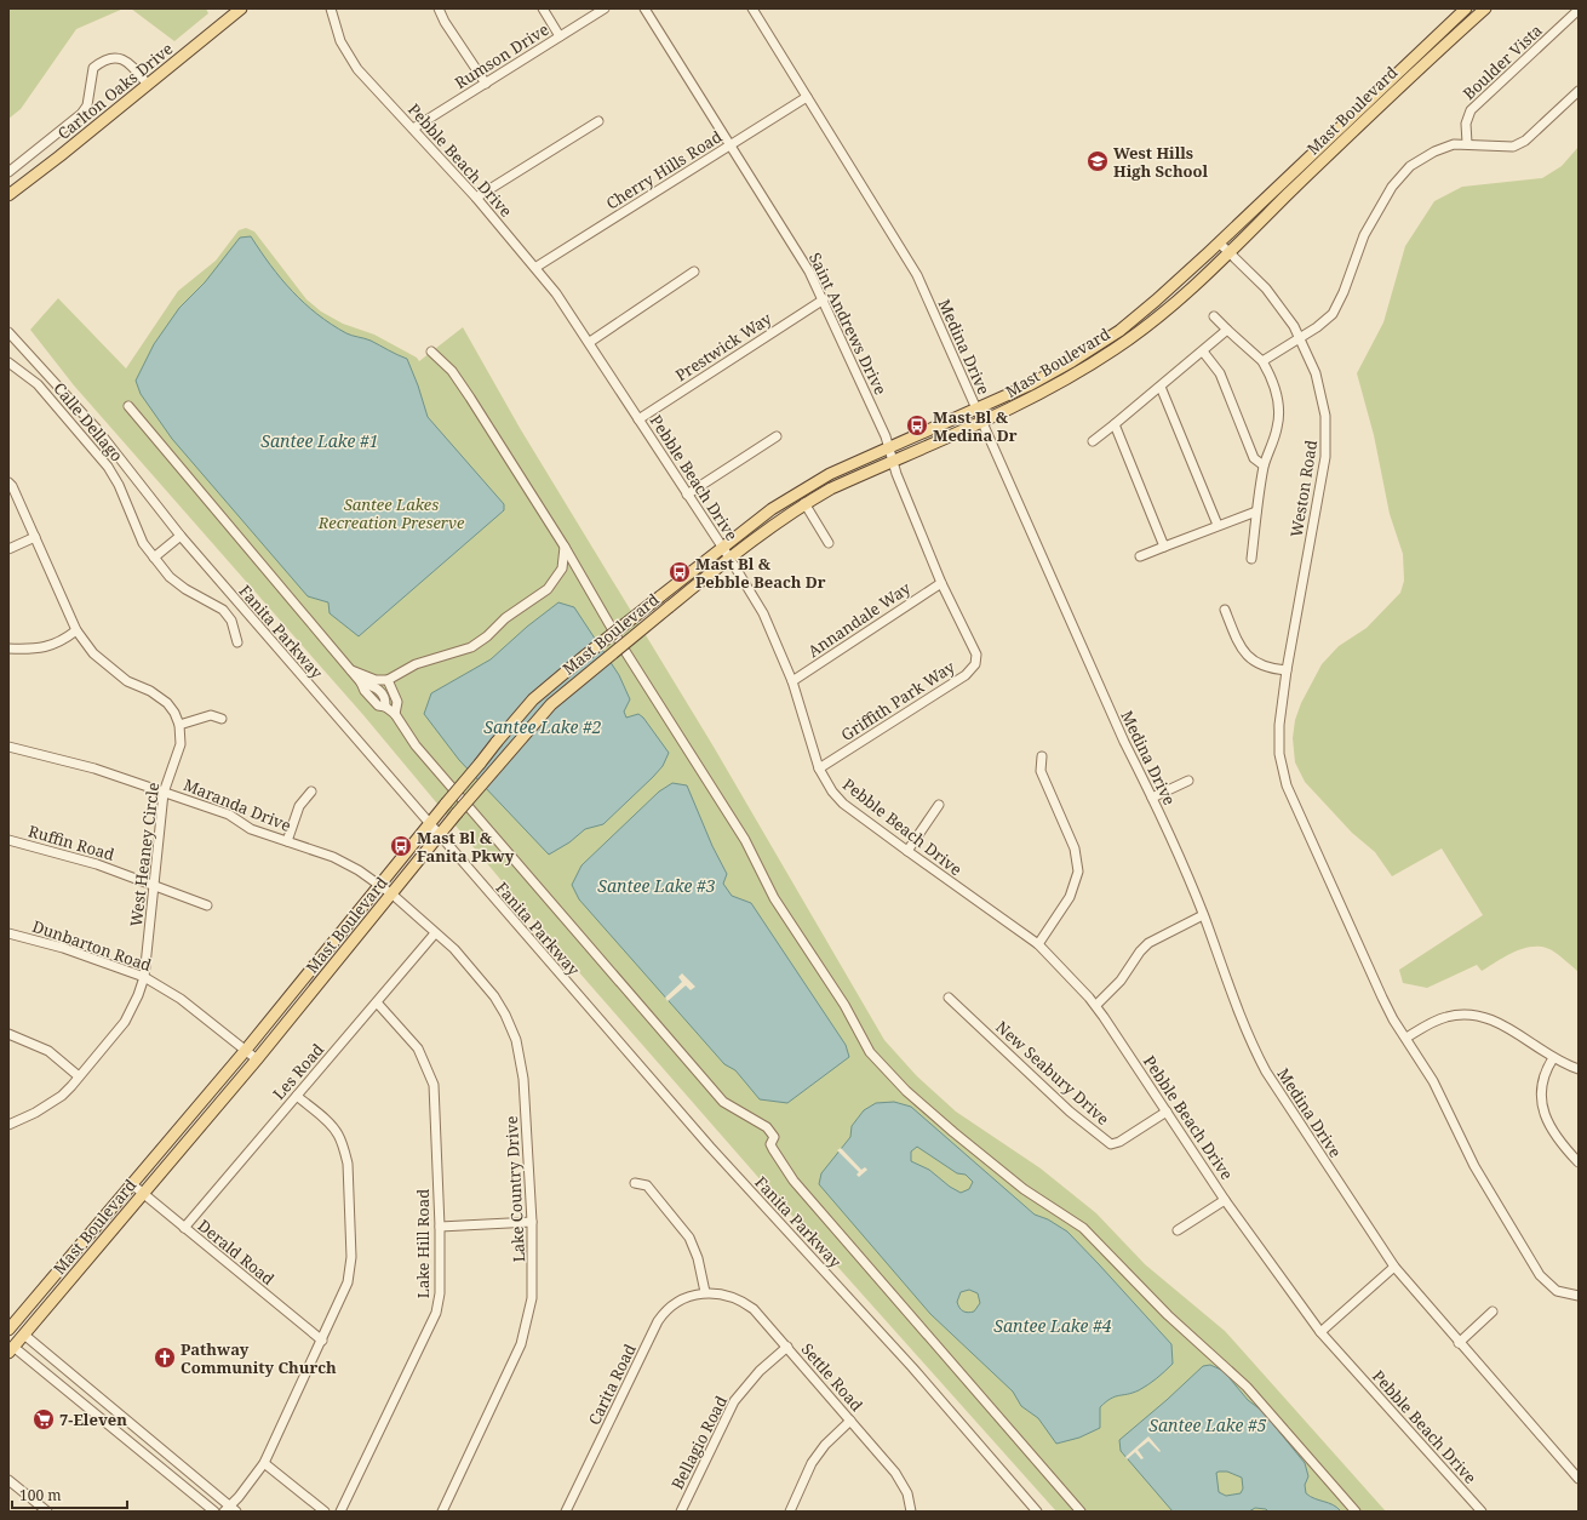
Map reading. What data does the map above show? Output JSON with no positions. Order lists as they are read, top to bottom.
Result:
{
  "streets": {
    "main road": ["Carlton Oaks Drive", "Mast Boulevard"],
    "street": [
      "Rumson Drive",
      "Boulder Vista",
      "Pebble Beach Drive",
      "Cherry Hills Road",
      "Saint Andrews Drive",
      "Prestwick Way",
      "Medina Drive",
      "Calle Dellago",
      "Weston Road",
      "Annandale Way",
      "Fanita Parkway",
      "Griffith Park Way",
      "Maranda Drive",
      "Ruffin Road",
      "West Heaney Circle",
      "Dunbarton Road",
      "Les Road",
      "New Seabury Drive",
      "Lake Country Drive",
      "Lake Hill Road",
      "Derald Road",
      "Settle Road",
      "Carita Road",
      "Bellagio Road"
    ]
  },
  "crossings": [
    ["Rumson Drive", "Pebble Beach Drive"],
    ["Mast Boulevard", "Pebble Beach Drive"],
    ["Mast Boulevard", "Saint Andrews Drive"],
    ["Mast Boulevard", "Medina Drive"],
    ["Mast Boulevard", "Weston Road"],
    ["Mast Boulevard", "Fanita Parkway"],
    ["Mast Boulevard", "Maranda Drive"],
    ["Mast Boulevard", "Dunbarton Road"],
    ["Mast Boulevard", "Lake Country Drive"],
    ["Mast Boulevard", "Derald Road"],
    ["Pebble Beach Drive", "Cherry Hills Road"],
    ["Pebble Beach Drive", "Prestwick Way"],
    ["Pebble Beach Drive", "Annandale Way"],
    ["Pebble Beach Drive", "Griffith Park Way"],
    ["Pebble Beach Drive", "New Seabury Drive"],
    ["Cherry Hills Road", "Saint Andrews Drive"],
    ["Cherry Hills Road", "Medina Drive"],
    ["Saint Andrews Drive", "Prestwick Way"],
    ["Saint Andrews Drive", "Annandale Way"],
    ["Saint Andrews Drive", "Griffith Park Way"],
    ["Maranda Drive", "West Heaney Circle"],
    ["Maranda Drive", "Lake Country Drive"],
    ["Ruffin Road", "West Heaney Circle"],
    ["West Heaney Circle", "Dunbarton Road"],
    ["Les Road", "Lake Country Drive"],
    ["Les Road", "Lake Hill Road"],
    ["Les Road", "Derald Road"],
    ["Settle Road", "Carita Road"],
    ["Settle Road", "Bellagio Road"]
  ],
  "water": [
    "Santee Lake #1",
    "Santee Lake #2",
    "Santee Lake #3",
    "Santee Lake #4",
    "Santee Lake #5"
  ],
  "parks": ["Santee Lakes Recreation Preserve"],
  "places": {
    "school or university": ["West Hills High School"],
    "bus stop": ["Mast Bl & Medina Dr", "Mast Bl & Pebble Beach Dr", "Mast Bl & Fanita Pkwy"],
    "church": ["Pathway Community Church"],
    "supermarket": ["7-Eleven"]
  },
  "scale_bar": "100 m"
}
